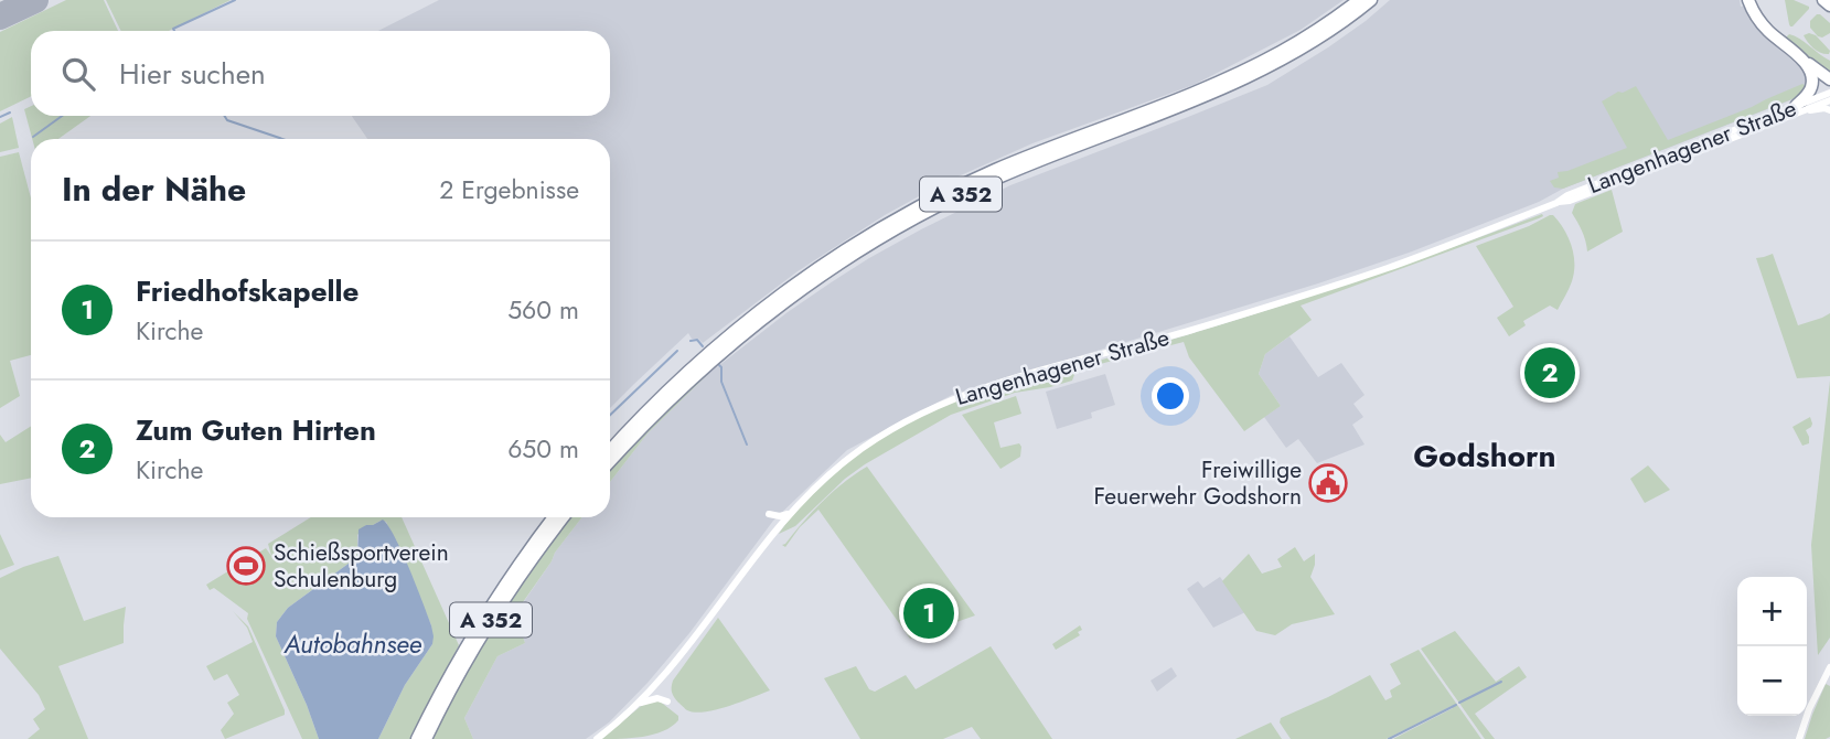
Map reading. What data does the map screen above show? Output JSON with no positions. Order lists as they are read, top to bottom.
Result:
{
  "streets": {
    "highway": ["A 352"],
    "main road": ["Langenhagener Straße"]
  },
  "districts": ["Godshorn"],
  "water": ["Autobahnsee"],
  "places": {
    "public building": ["Freiwillige Feuerwehr Godshorn"],
    "sports": ["Schießsportverein Schulenburg"]
  },
  "page": {
    "search": "Hier suchen",
    "heading": ["In der Nähe", "2 Ergebnisse"],
    "list": [
      {
        "mark": "1",
        "name": "Friedhofskapelle",
        "note": "Kirche",
        "value": "560 m"
      },
      {
        "mark": "2",
        "name": "Zum Guten Hirten",
        "note": "Kirche",
        "value": "650 m"
      }
    ],
    "pins": ["2", "1"],
    "map_buttons": ["+", "−"]
  }
}
